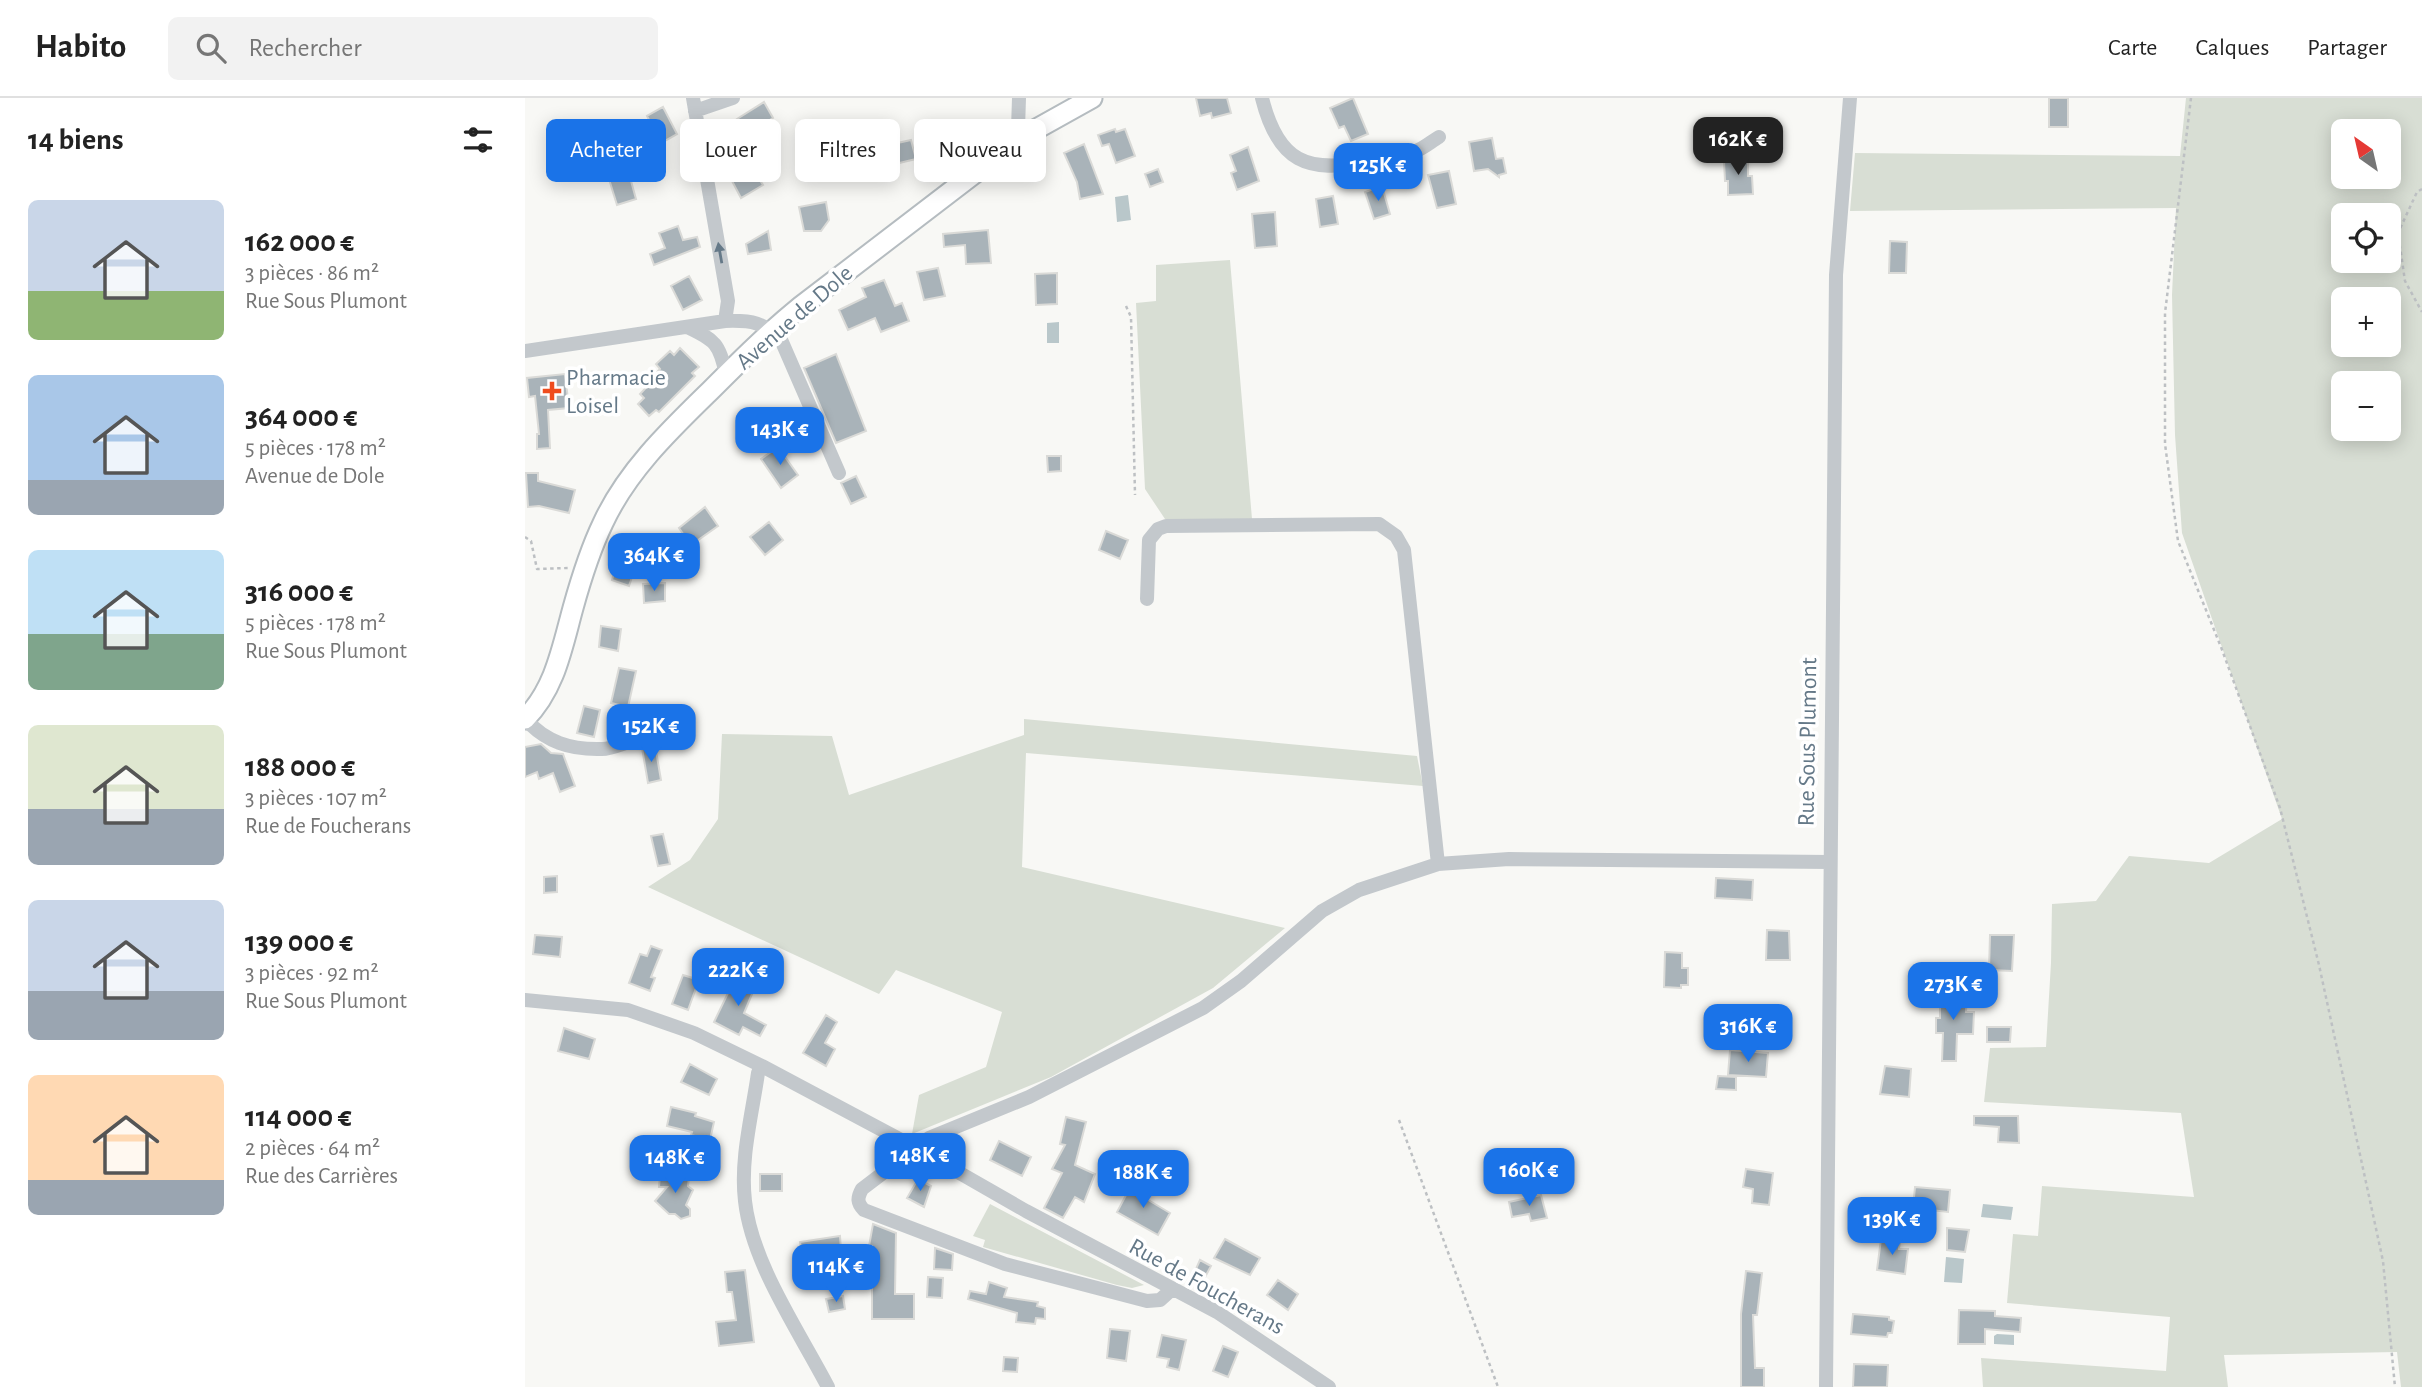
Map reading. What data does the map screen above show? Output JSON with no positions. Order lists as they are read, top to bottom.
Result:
{
  "streets": {
    "main road": ["Avenue de Dole"],
    "street": ["Rue Sous Plumont", "Rue de Foucherans"]
  },
  "places": {
    "health": ["Pharmacie Loisel"]
  },
  "north": "top left",
  "page": {
    "header": "Habito",
    "search": "Rechercher",
    "nav": ["Carte", "Calques", "Partager"],
    "heading": "14 biens",
    "price": [
      "162K €",
      "125K €",
      "143K €",
      "364K €",
      "152K €",
      "222K €",
      "273K €",
      "316K €",
      "148K €",
      "148K €",
      "160K €",
      "188K €",
      "139K €",
      "114K €"
    ],
    "map_buttons": ["+", "−"],
    "chip": [
      "Acheter",
      "Louer",
      "Filtres",
      "Nouveau"
    ],
    "list": [
      {
        "name": "162 000 €",
        "note": "3 pièces · 86 m² · Rue Sous Plumont"
      },
      {
        "name": "364 000 €",
        "note": "5 pièces · 178 m² · Avenue de Dole"
      },
      {
        "name": "316 000 €",
        "note": "5 pièces · 178 m² · Rue Sous Plumont"
      },
      {
        "name": "188 000 €",
        "note": "3 pièces · 107 m² · Rue de Foucherans"
      },
      {
        "name": "139 000 €",
        "note": "3 pièces · 92 m² · Rue Sous Plumont"
      },
      {
        "name": "114 000 €",
        "note": "2 pièces · 64 m² · Rue des Carrières"
      }
    ]
  }
}
